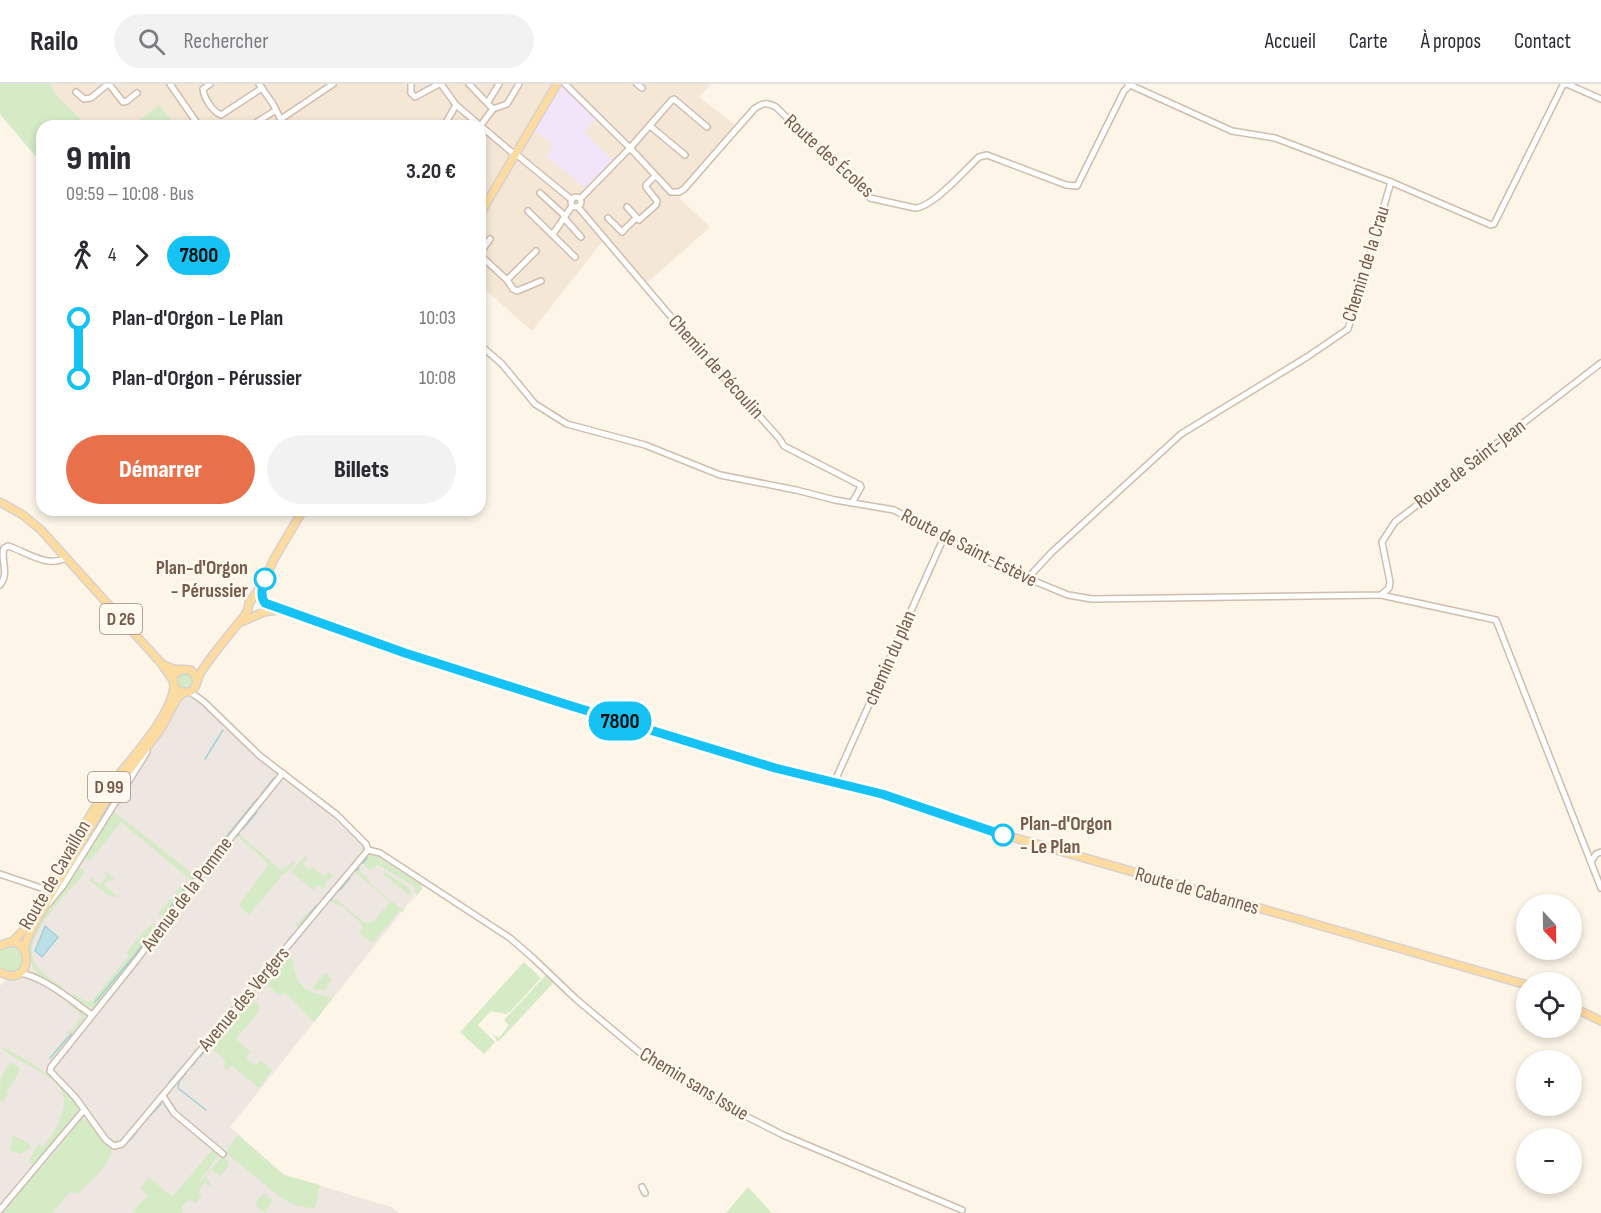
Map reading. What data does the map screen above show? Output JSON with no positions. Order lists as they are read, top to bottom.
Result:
{
  "streets": {
    "main road": [
      "D 26",
      "D 99",
      "Route de Cavaillon",
      "Route de Cabannes"
    ],
    "street": [
      "Route des Écoles",
      "Chemin de la Crau",
      "Chemin de Pécoulin",
      "Route de Saint-Jean",
      "Route de Saint-Estève",
      "chemin du plan",
      "Avenue de la Pomme",
      "Avenue des Vergers",
      "Chemin sans Issue"
    ]
  },
  "crossings": [
    ["Route des Écoles", "Chemin de la Crau"],
    ["Chemin de la Crau", "Route de Saint-Estève"],
    ["Chemin de Pécoulin", "Route de Saint-Estève"],
    ["Route de Saint-Jean", "Route de Saint-Estève"],
    ["Route de Saint-Estève", "chemin du plan"],
    ["D 26", "Route de Cavaillon"],
    ["chemin du plan", "Route de Cabannes"],
    ["Avenue de la Pomme", "Avenue des Vergers"],
    ["Avenue des Vergers", "Chemin sans Issue"]
  ],
  "places": ["Plan-d'Orgon - Pérussier", "Plan-d'Orgon - Le Plan"],
  "lines": ["bus line 7800"],
  "north": "bottom",
  "page": {
    "header": "Railo",
    "search": "Rechercher",
    "nav": [
      "Accueil",
      "Carte",
      "À propos",
      "Contact"
    ],
    "on_map": "7800",
    "heading": ["9 min", "09:59 – 10:08 · Bus", "3.20 €"],
    "legs": ["4", "7800"],
    "list": [
      {
        "name": "Plan-d'Orgon - Le Plan",
        "value": "10:03"
      },
      {
        "name": "Plan-d'Orgon - Pérussier",
        "value": "10:08"
      }
    ],
    "buttons": ["Démarrer", "Billets"],
    "map_buttons": ["+", "−"]
  }
}
